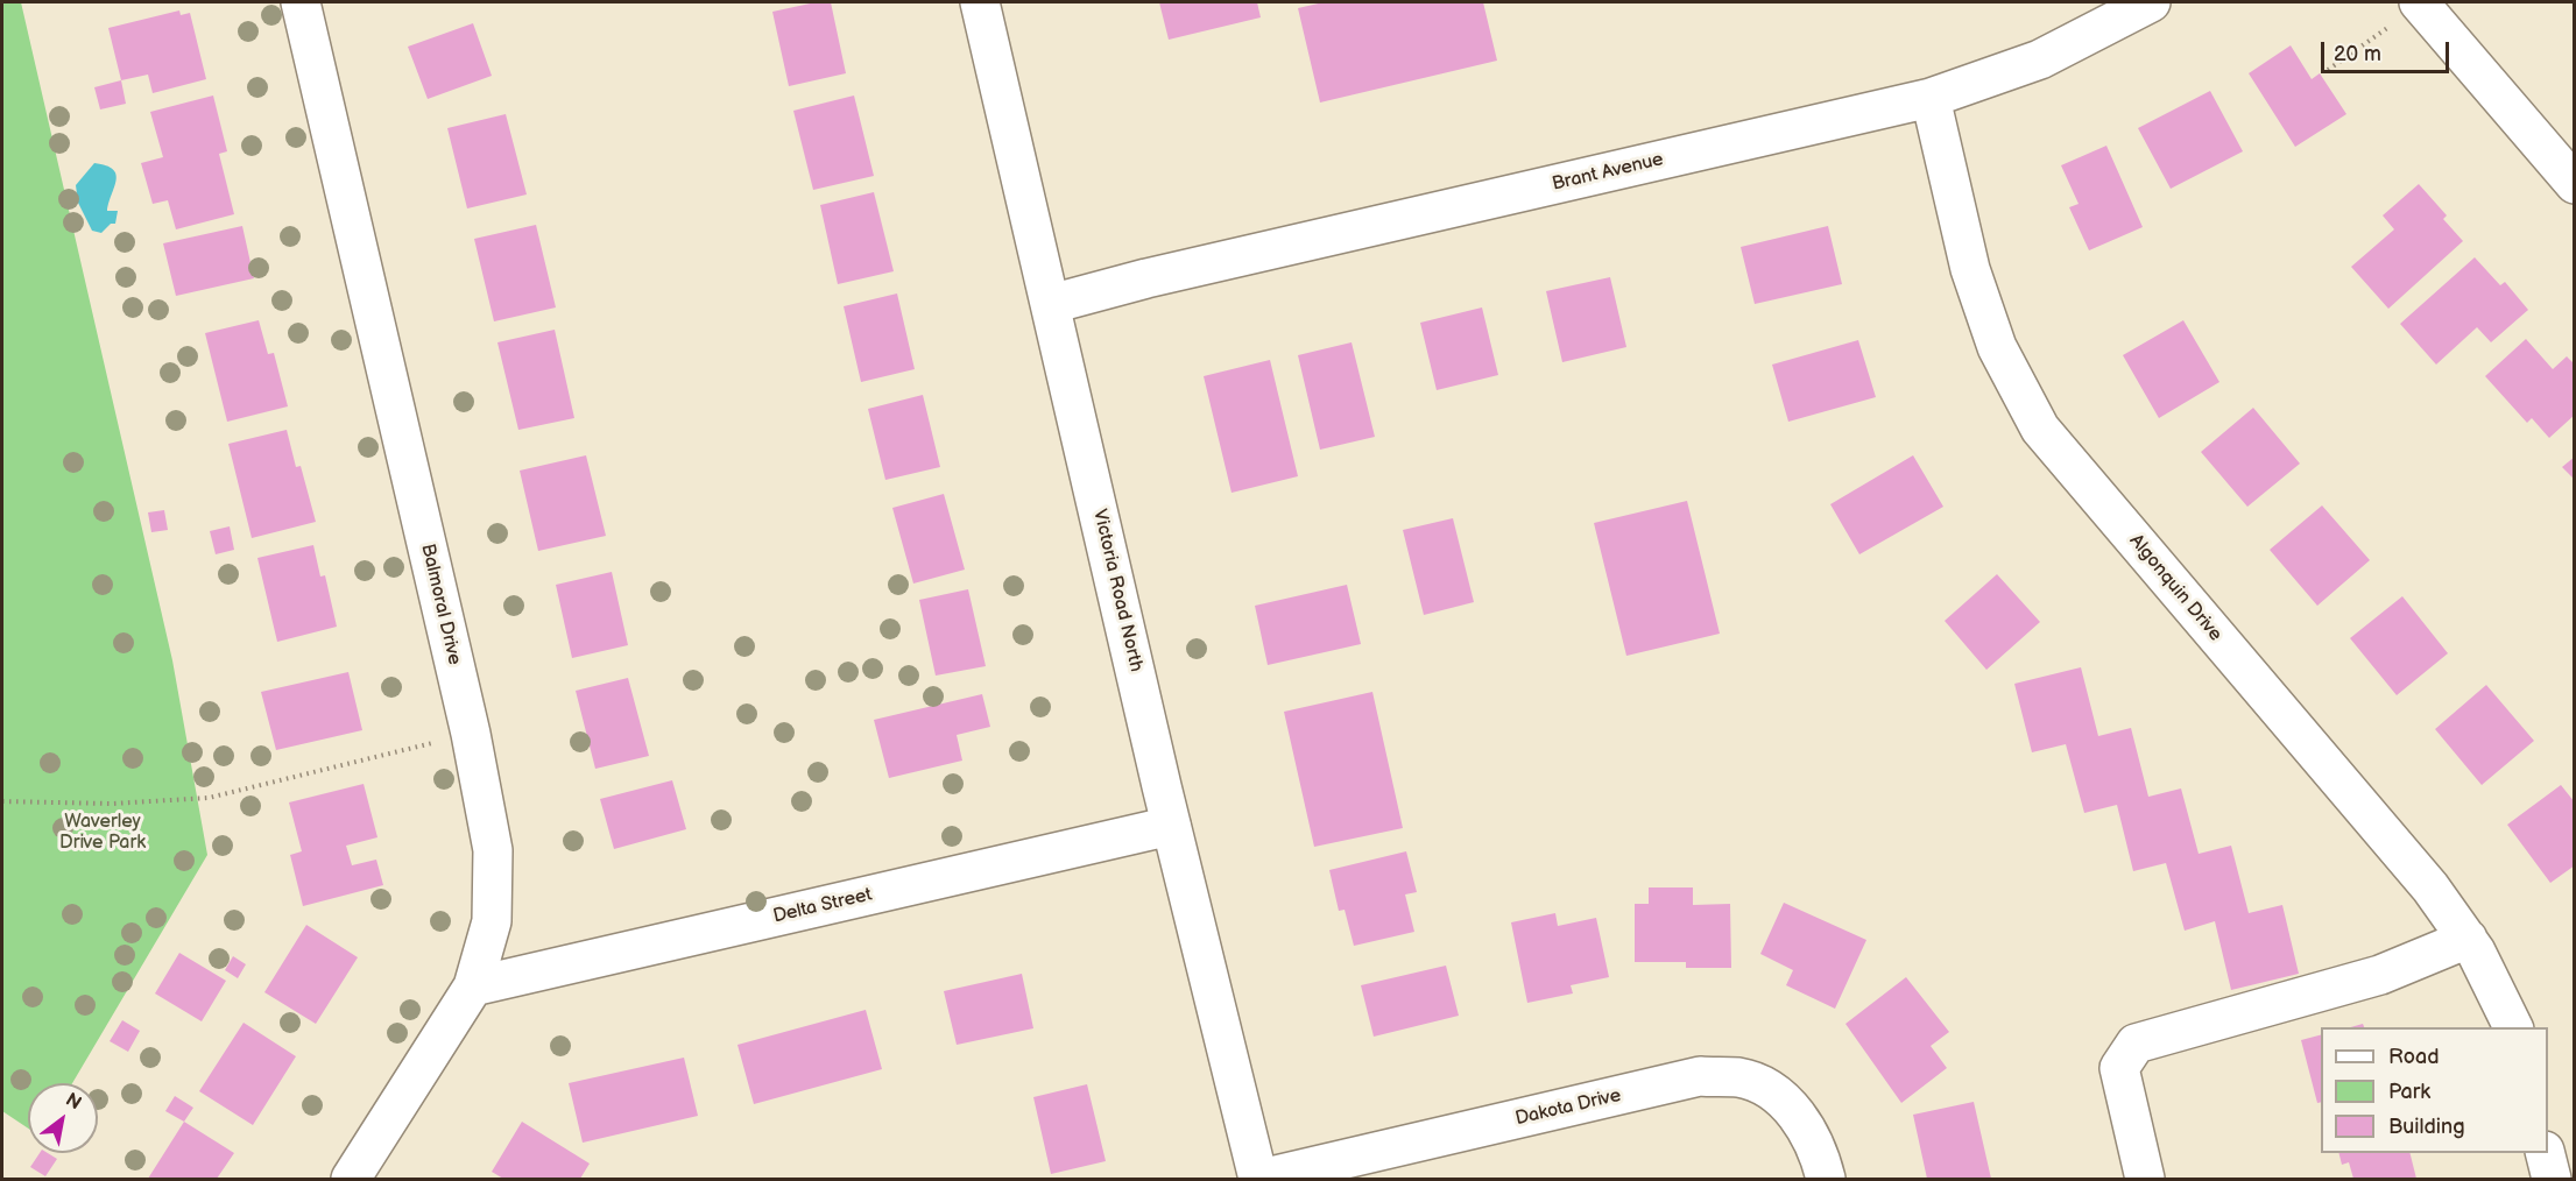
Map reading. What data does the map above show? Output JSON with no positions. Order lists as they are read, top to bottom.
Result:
{
  "streets": {
    "street": [
      "Brant Avenue",
      "Algonquin Drive",
      "Victoria Road North",
      "Balmoral Drive",
      "Delta Street",
      "Dakota Drive"
    ]
  },
  "crossings": [
    ["Brant Avenue", "Algonquin Drive"],
    ["Brant Avenue", "Victoria Road North"],
    ["Victoria Road North", "Delta Street"],
    ["Victoria Road North", "Dakota Drive"],
    ["Balmoral Drive", "Delta Street"]
  ],
  "parks": ["Waverley Drive Park"],
  "legend": ["Road", "Park", "Building"],
  "scale_bar": "20 m",
  "north": "top right"
}
